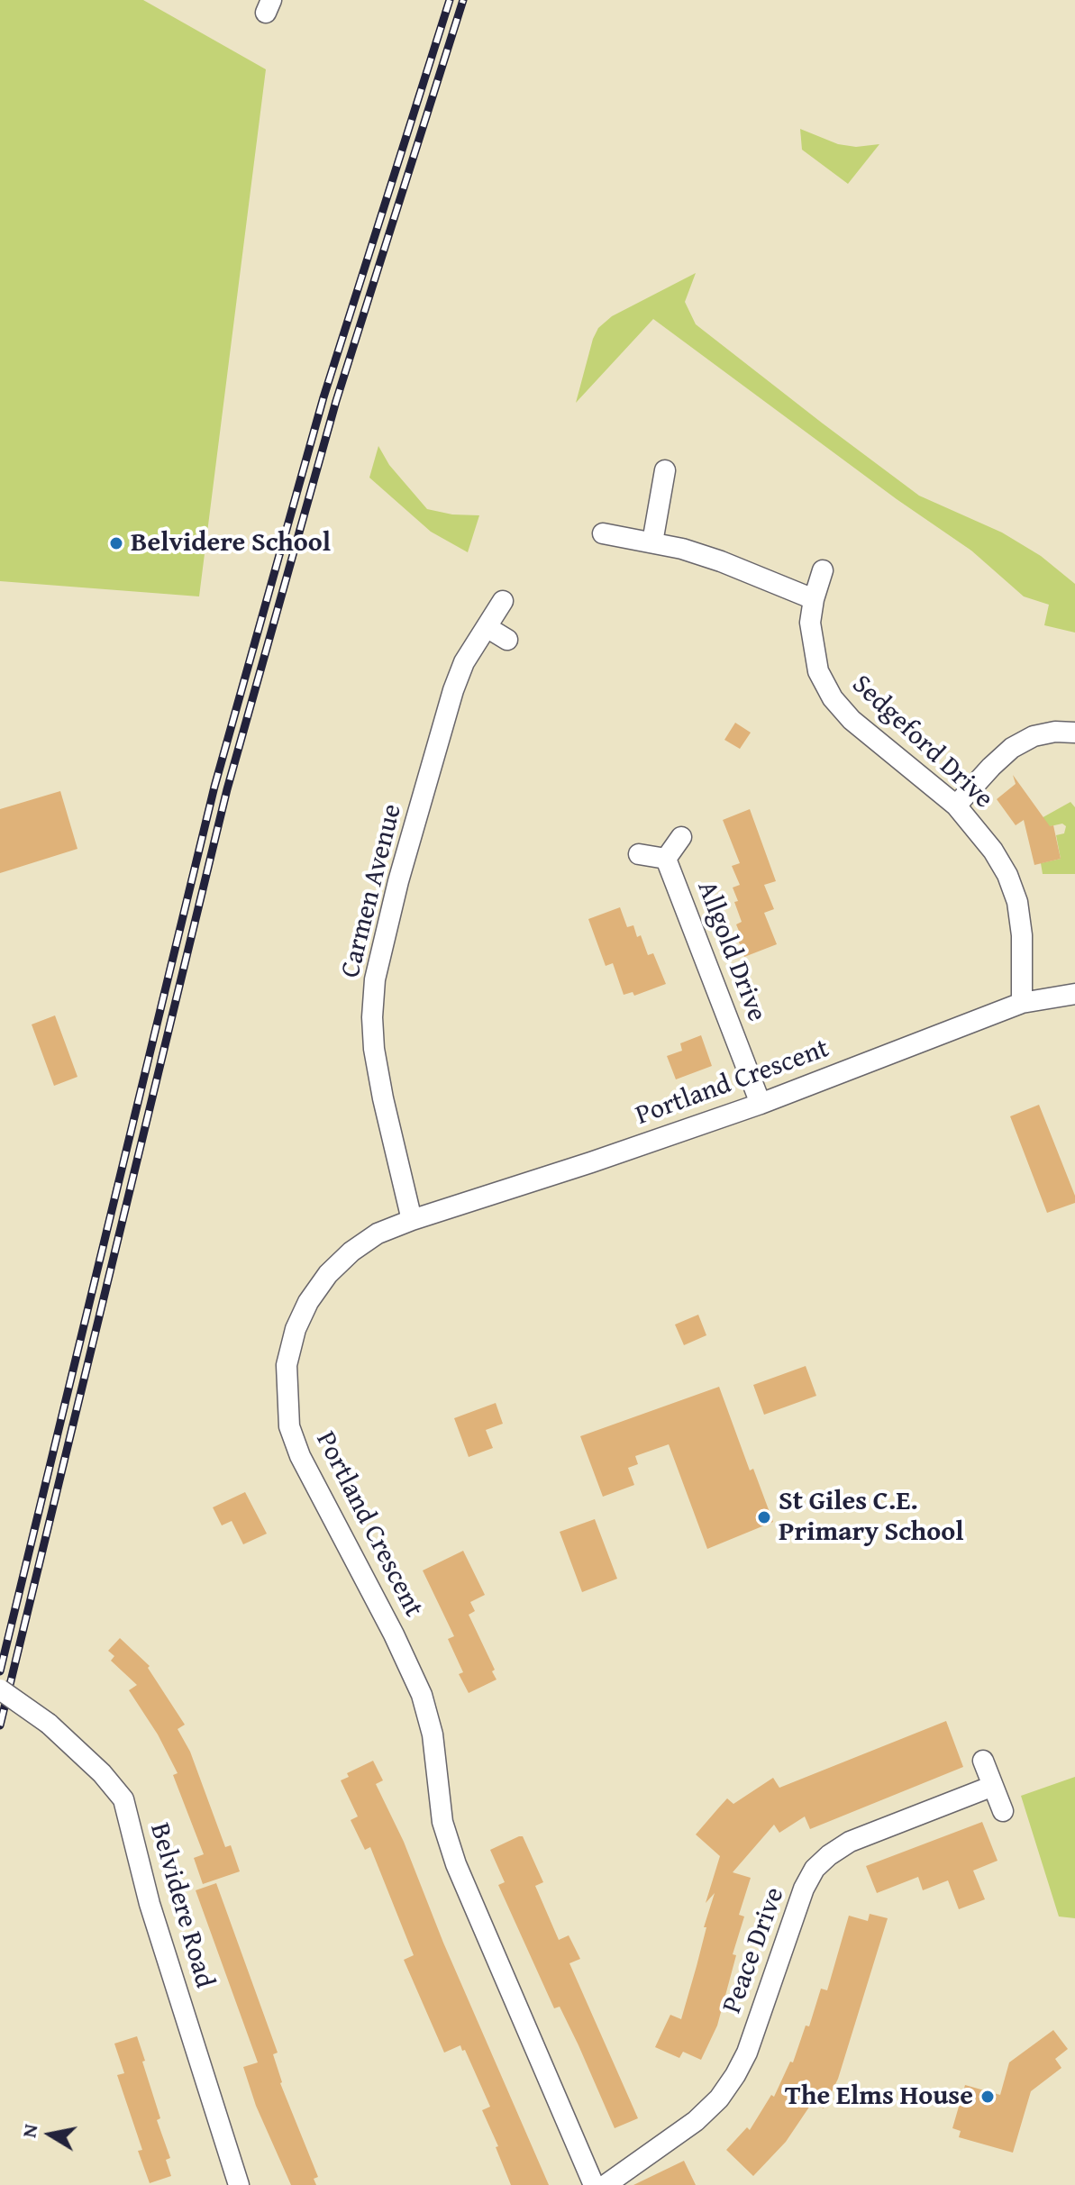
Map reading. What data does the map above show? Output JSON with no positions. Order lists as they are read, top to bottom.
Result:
{
  "streets": {
    "street": [
      "Sedgeford Drive",
      "Carmen Avenue",
      "Allgold Drive",
      "Portland Crescent",
      "Belvidere Road",
      "Peace Drive"
    ]
  },
  "crossings": [
    ["Sedgeford Drive", "Portland Crescent"],
    ["Carmen Avenue", "Portland Crescent"],
    ["Allgold Drive", "Portland Crescent"]
  ],
  "places": ["Belvidere School", "St Giles C.E. Primary School", "The Elms House"],
  "north": "left"
}
